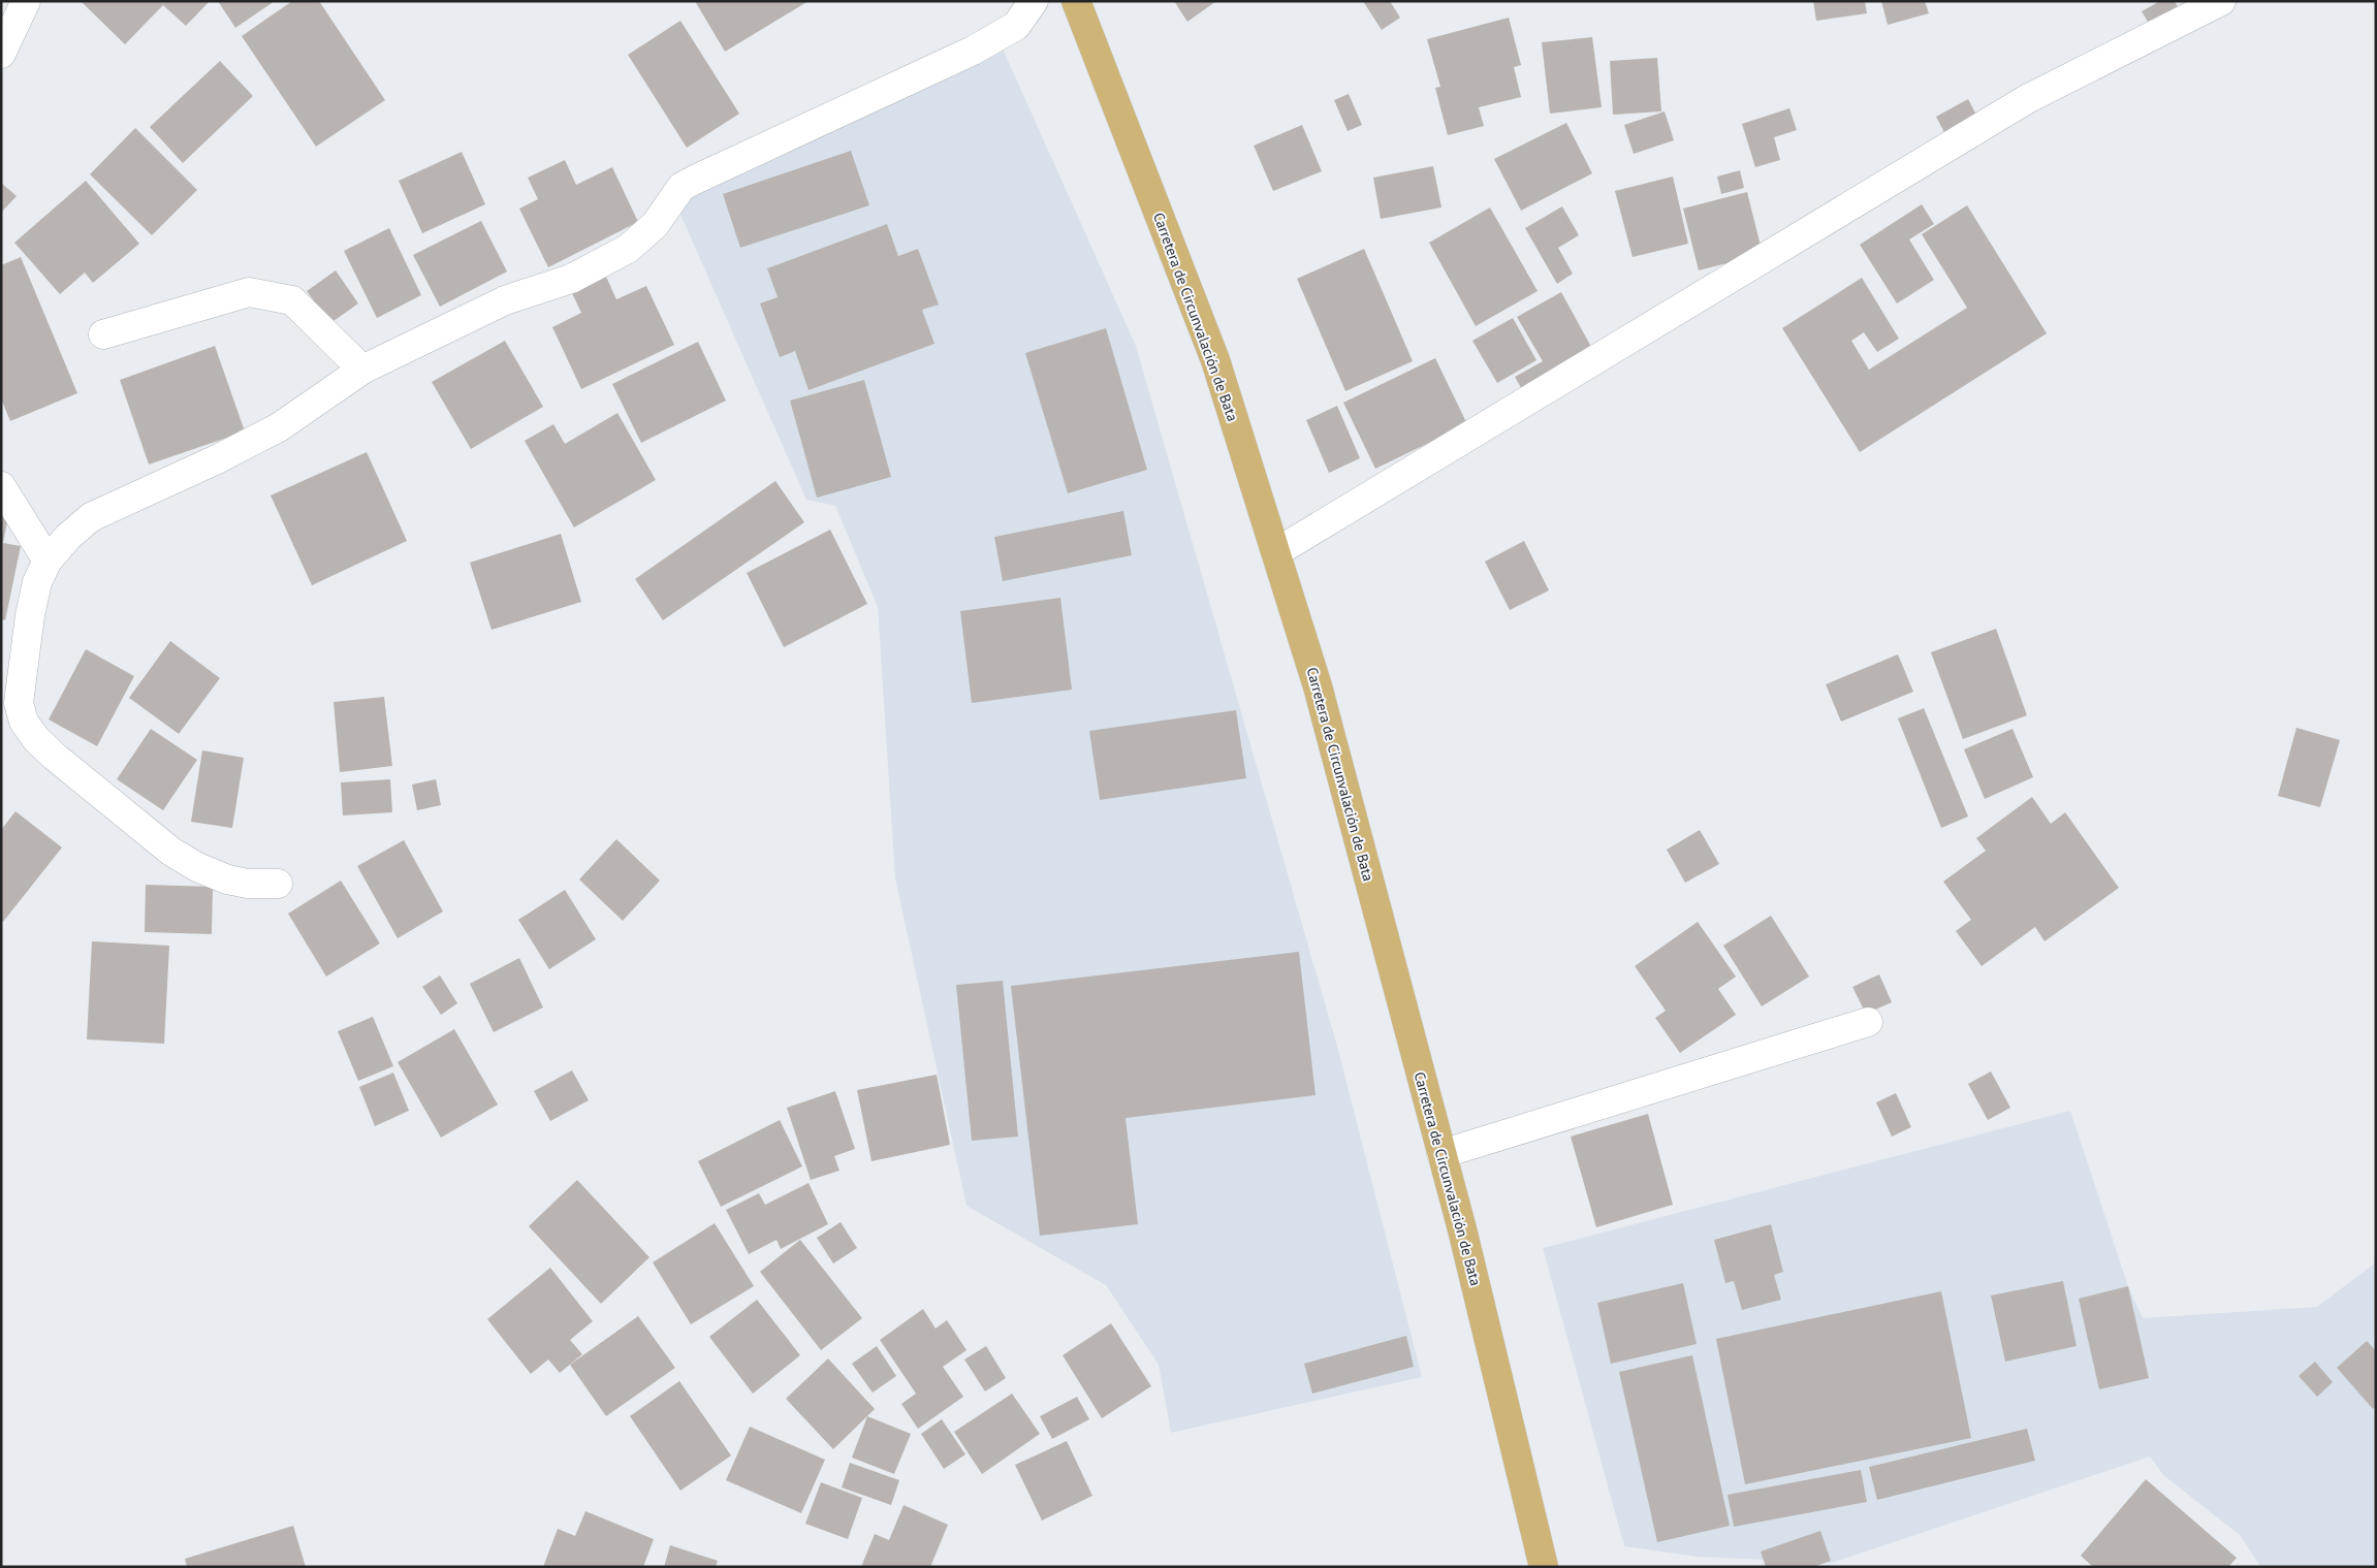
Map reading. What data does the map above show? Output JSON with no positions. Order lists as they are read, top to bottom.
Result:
{
  "streets": {
    "main road": ["Carretera de Circunvalación de Bata"]
  }
}
